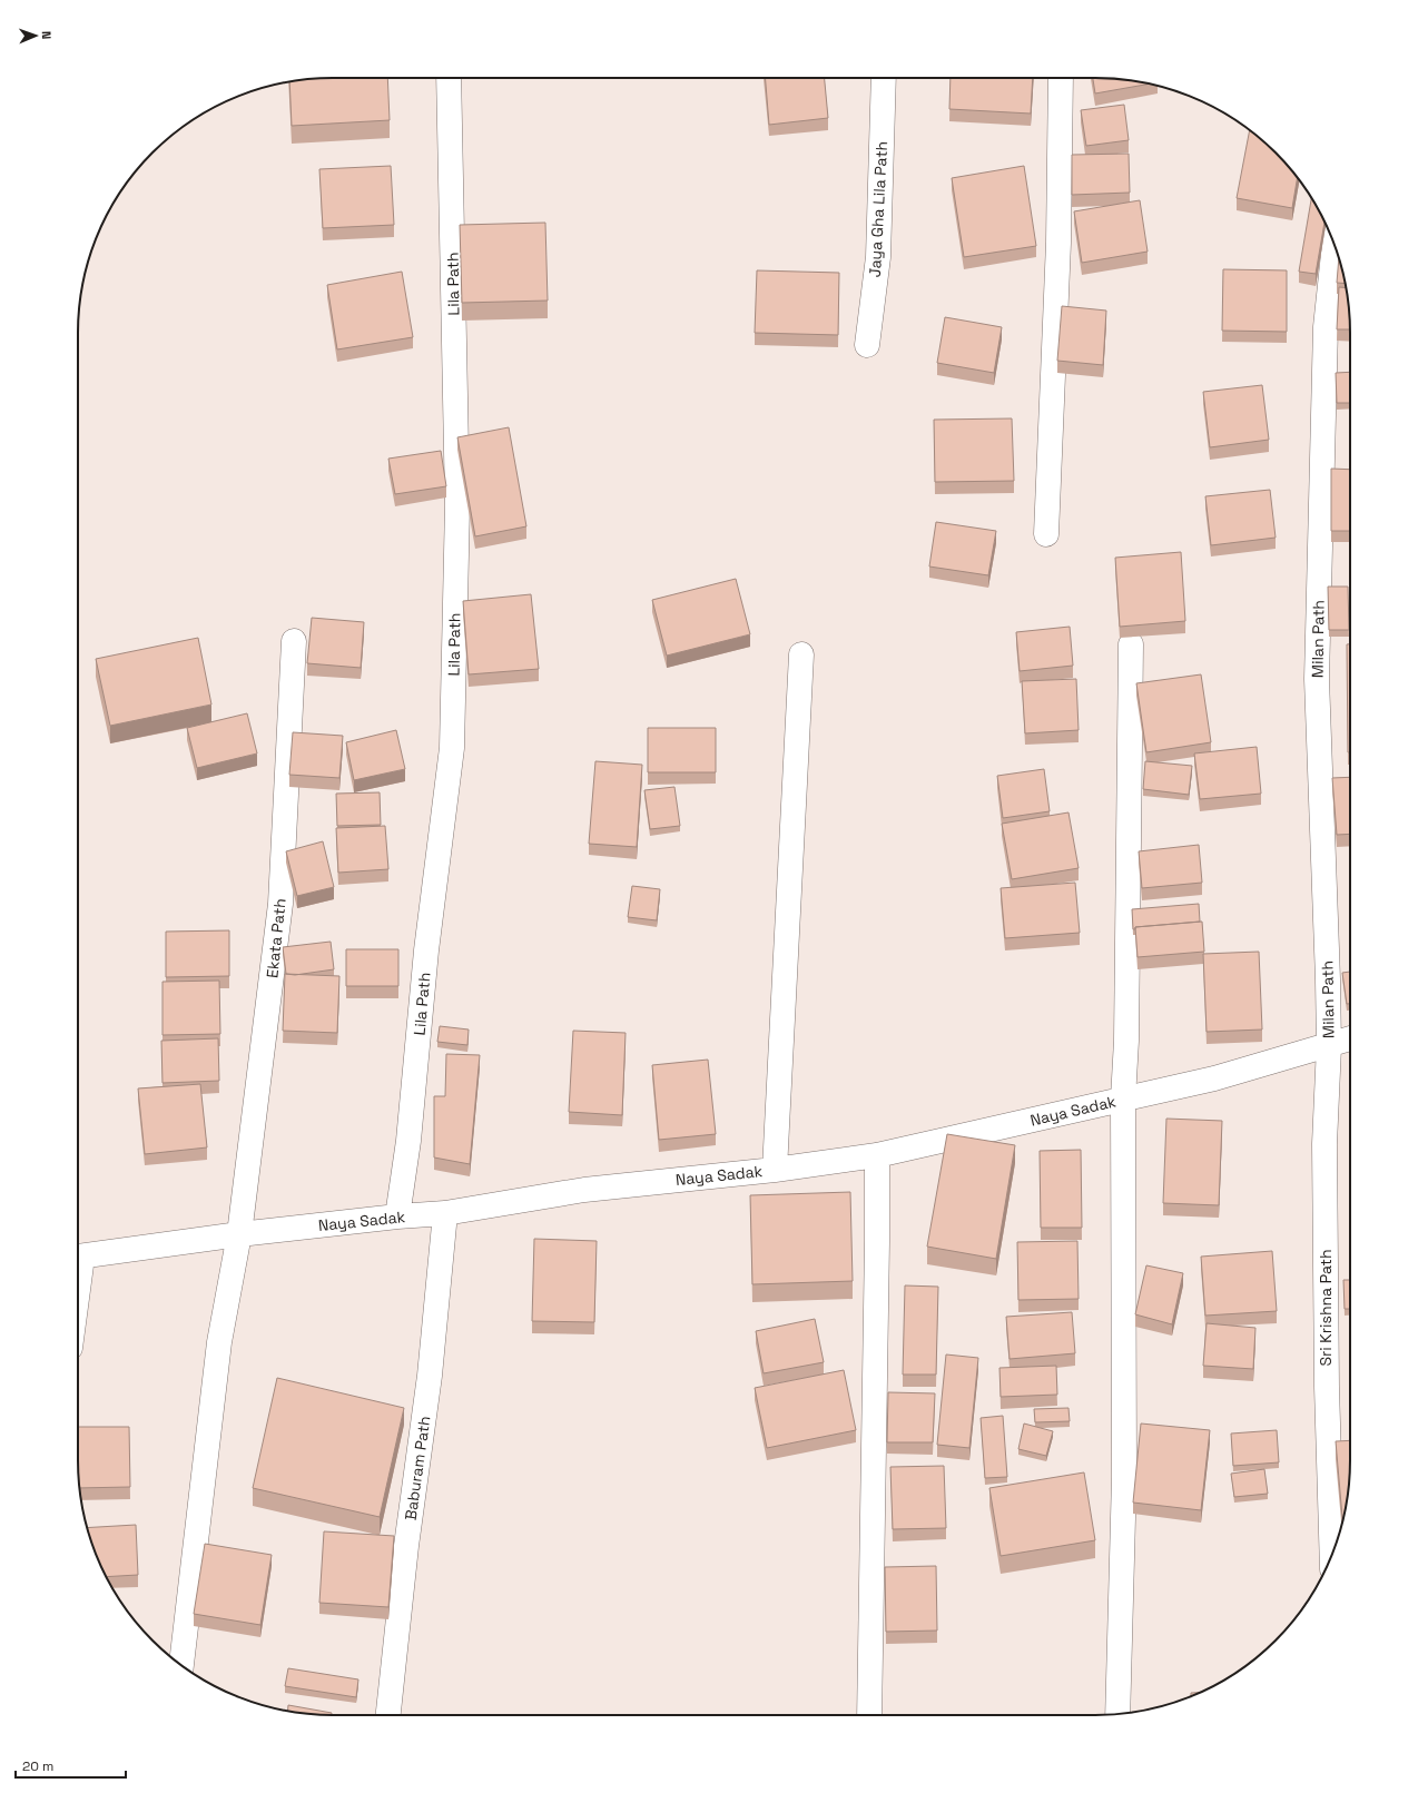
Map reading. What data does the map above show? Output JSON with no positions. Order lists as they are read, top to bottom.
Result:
{
  "streets": {
    "street": [
      "Jaya Gha Lila Path",
      "Lila Path",
      "Milan Path",
      "Ekata Path",
      "Naya Sadak",
      "Sri Krishna Path",
      "Baburam Path"
    ]
  },
  "crossings": [
    ["Lila Path", "Naya Sadak"],
    ["Milan Path", "Naya Sadak"],
    ["Milan Path", "Sri Krishna Path"],
    ["Ekata Path", "Naya Sadak"],
    ["Naya Sadak", "Sri Krishna Path"],
    ["Naya Sadak", "Baburam Path"]
  ],
  "scale_bar": "20 m",
  "north": "right"
}
